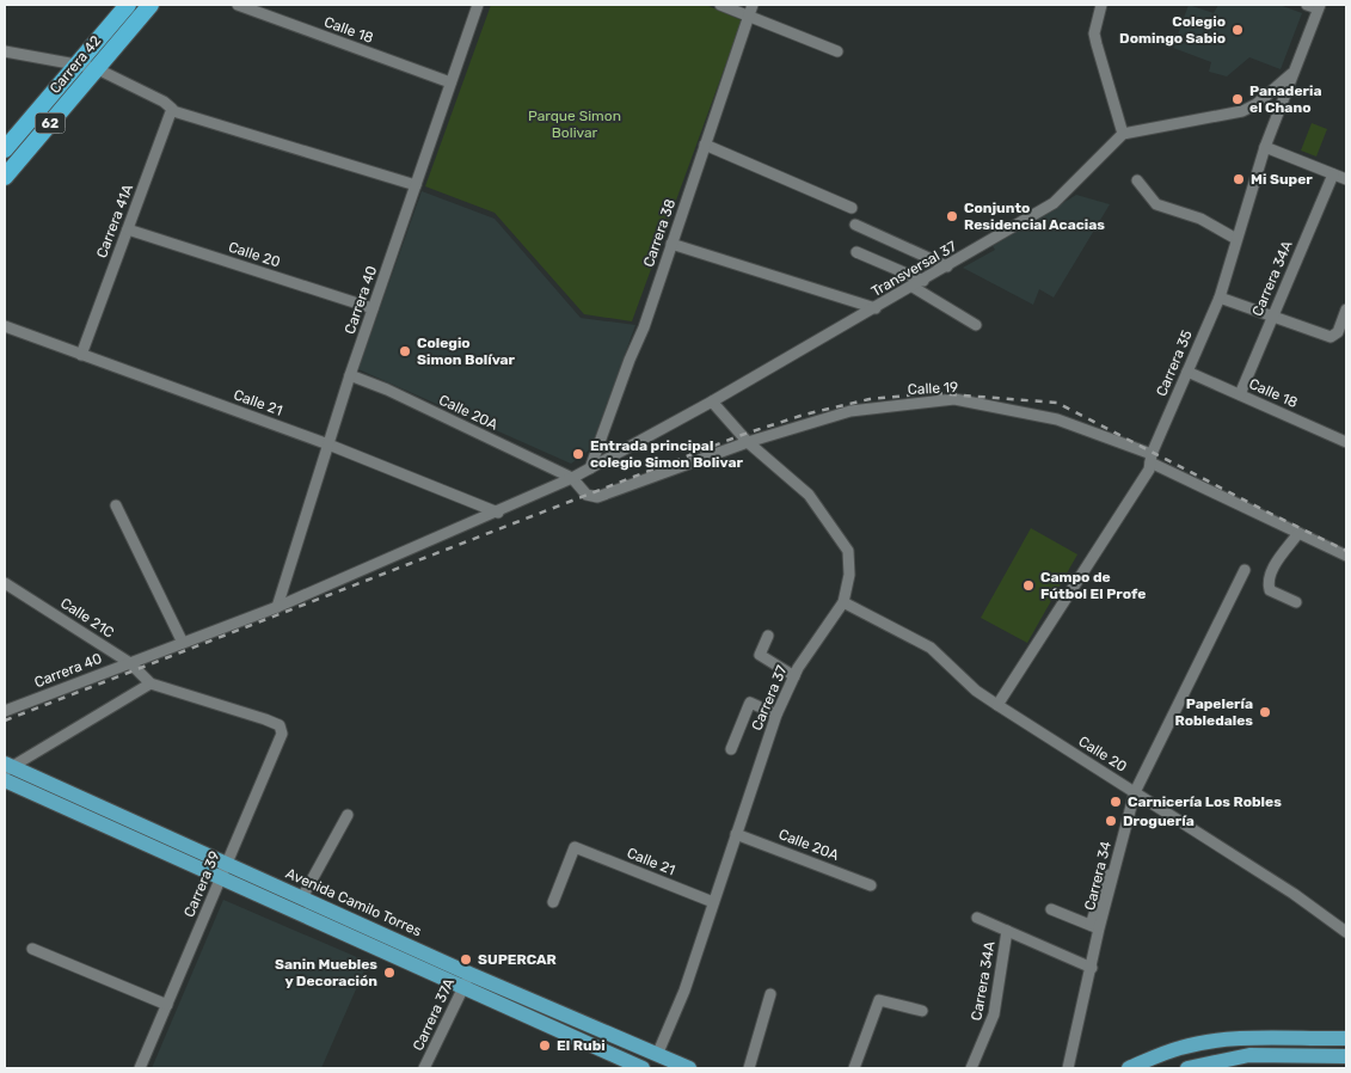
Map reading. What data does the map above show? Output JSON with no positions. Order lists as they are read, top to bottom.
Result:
{
  "streets": {
    "highway": ["Carrera 42", "62"],
    "main road": ["Avenida Camilo Torres"],
    "street": [
      "Calle 18",
      "Carrera 41A",
      "Carrera 38",
      "Calle 20",
      "Transversal 37",
      "Carrera 34A",
      "Carrera 40",
      "Carrera 35",
      "Calle 19",
      "Calle 21",
      "Calle 20A",
      "Calle 21C",
      "Carrera 37",
      "Carrera 34",
      "Carrera 39",
      "Carrera 37A"
    ]
  },
  "crossings": [
    ["Calle 18", "Carrera 34A"],
    ["Calle 18", "Carrera 40"],
    ["Calle 18", "Carrera 35"],
    ["Carrera 41A", "Calle 20"],
    ["Carrera 41A", "Calle 21"],
    ["Carrera 38", "Transversal 37"],
    ["Calle 20", "Carrera 40"],
    ["Calle 20", "Carrera 35"],
    ["Calle 20", "Carrera 37"],
    ["Calle 20", "Carrera 34"],
    ["Transversal 37", "Carrera 40"],
    ["Transversal 37", "Calle 20A"],
    ["Transversal 37", "Carrera 37"],
    ["Carrera 40", "Calle 21"],
    ["Carrera 40", "Calle 20A"],
    ["Carrera 40", "Calle 21C"],
    ["Carrera 35", "Calle 19"],
    ["Calle 19", "Carrera 37"],
    ["Calle 21", "Carrera 37"],
    ["Calle 20A", "Carrera 37"],
    ["Calle 21C", "Carrera 39"],
    ["Carrera 37", "Avenida Camilo Torres"],
    ["Carrera 39", "Avenida Camilo Torres"],
    ["Avenida Camilo Torres", "Carrera 37A"]
  ],
  "parks": ["Parque Simon Bolivar"],
  "places": [
    "Colegio Domingo Sabio",
    "Panaderia el Chano",
    "Mi Super",
    "Conjunto Residencial Acacias",
    "Colegio Simon Bolívar",
    "Entrada principal colegio Simon Bolivar",
    "Campo de Fútbol El Profe",
    "Papelería Robledales",
    "Carnicería Los Robles",
    "Droguería",
    "SUPERCAR",
    "Sanin Muebles y Decoración",
    "El Rubi"
  ]
}
